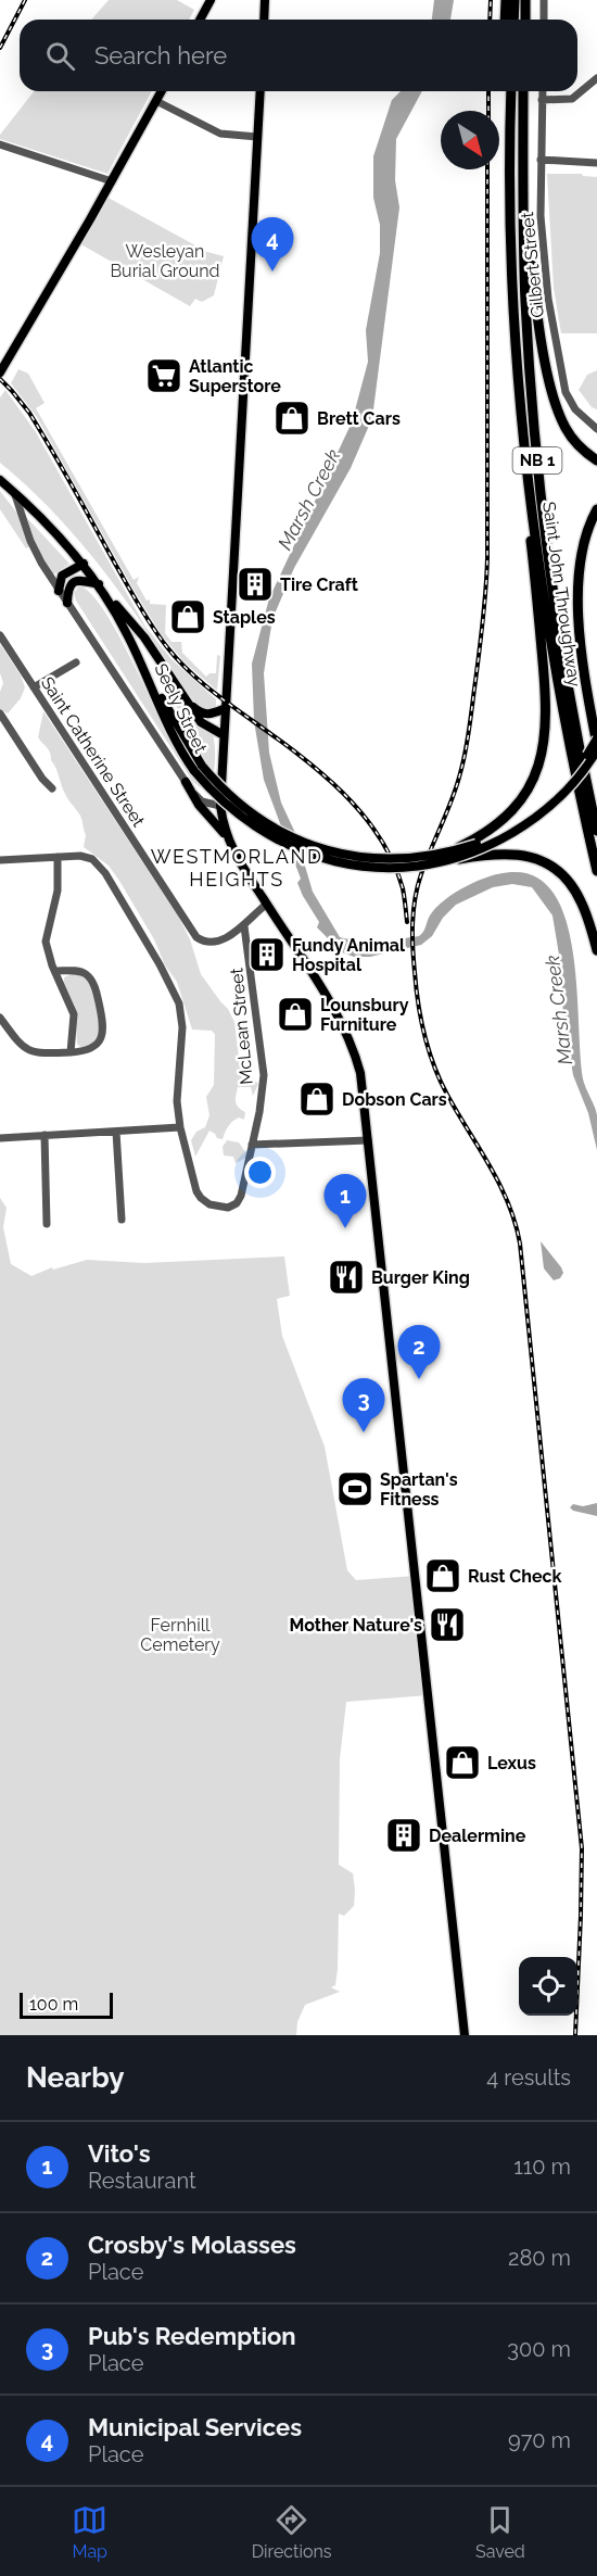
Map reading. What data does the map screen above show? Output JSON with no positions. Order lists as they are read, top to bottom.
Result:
{
  "streets": {
    "highway": ["NB 1", "Saint John Throughway"],
    "main road": ["Seely Street"],
    "street": ["Gilbert Street", "Saint Catherine Street", "McLean Street"]
  },
  "crossings": [
    ["Saint Catherine Street", "McLean Street"]
  ],
  "districts": ["WESTMORLAND HEIGHTS"],
  "water": ["Marsh Creek"],
  "parks": ["Wesleyan Burial Ground", "Fernhill Cemetery"],
  "places": {
    "supermarket": ["Atlantic Superstore"],
    "shop": [
      "Brett Cars",
      "Staples",
      "Lounsbury Furniture",
      "Dobson Cars",
      "Rust Check",
      "Lexus"
    ],
    "building": ["Tire Craft", "Fundy Animal Hospital", "Dealermine"],
    "restaurant": ["Burger King", "Mother Nature's"],
    "sports": ["Spartan's Fitness"]
  },
  "scale_bar": "100 m",
  "north": "bottom right",
  "page": {
    "search": "Search here",
    "pins": [
      "4",
      "1",
      "2",
      "3"
    ],
    "scale": "100 m",
    "heading": ["Nearby", "4 results"],
    "list": [
      {
        "mark": "1",
        "name": "Vito's",
        "note": "Restaurant",
        "value": "110 m"
      },
      {
        "mark": "2",
        "name": "Crosby's Molasses",
        "note": "Place",
        "value": "280 m"
      },
      {
        "mark": "3",
        "name": "Pub's Redemption",
        "note": "Place",
        "value": "300 m"
      },
      {
        "mark": "4",
        "name": "Municipal Services",
        "note": "Place",
        "value": "970 m"
      }
    ],
    "nav": ["Map", "Directions", "Saved"]
  }
}
